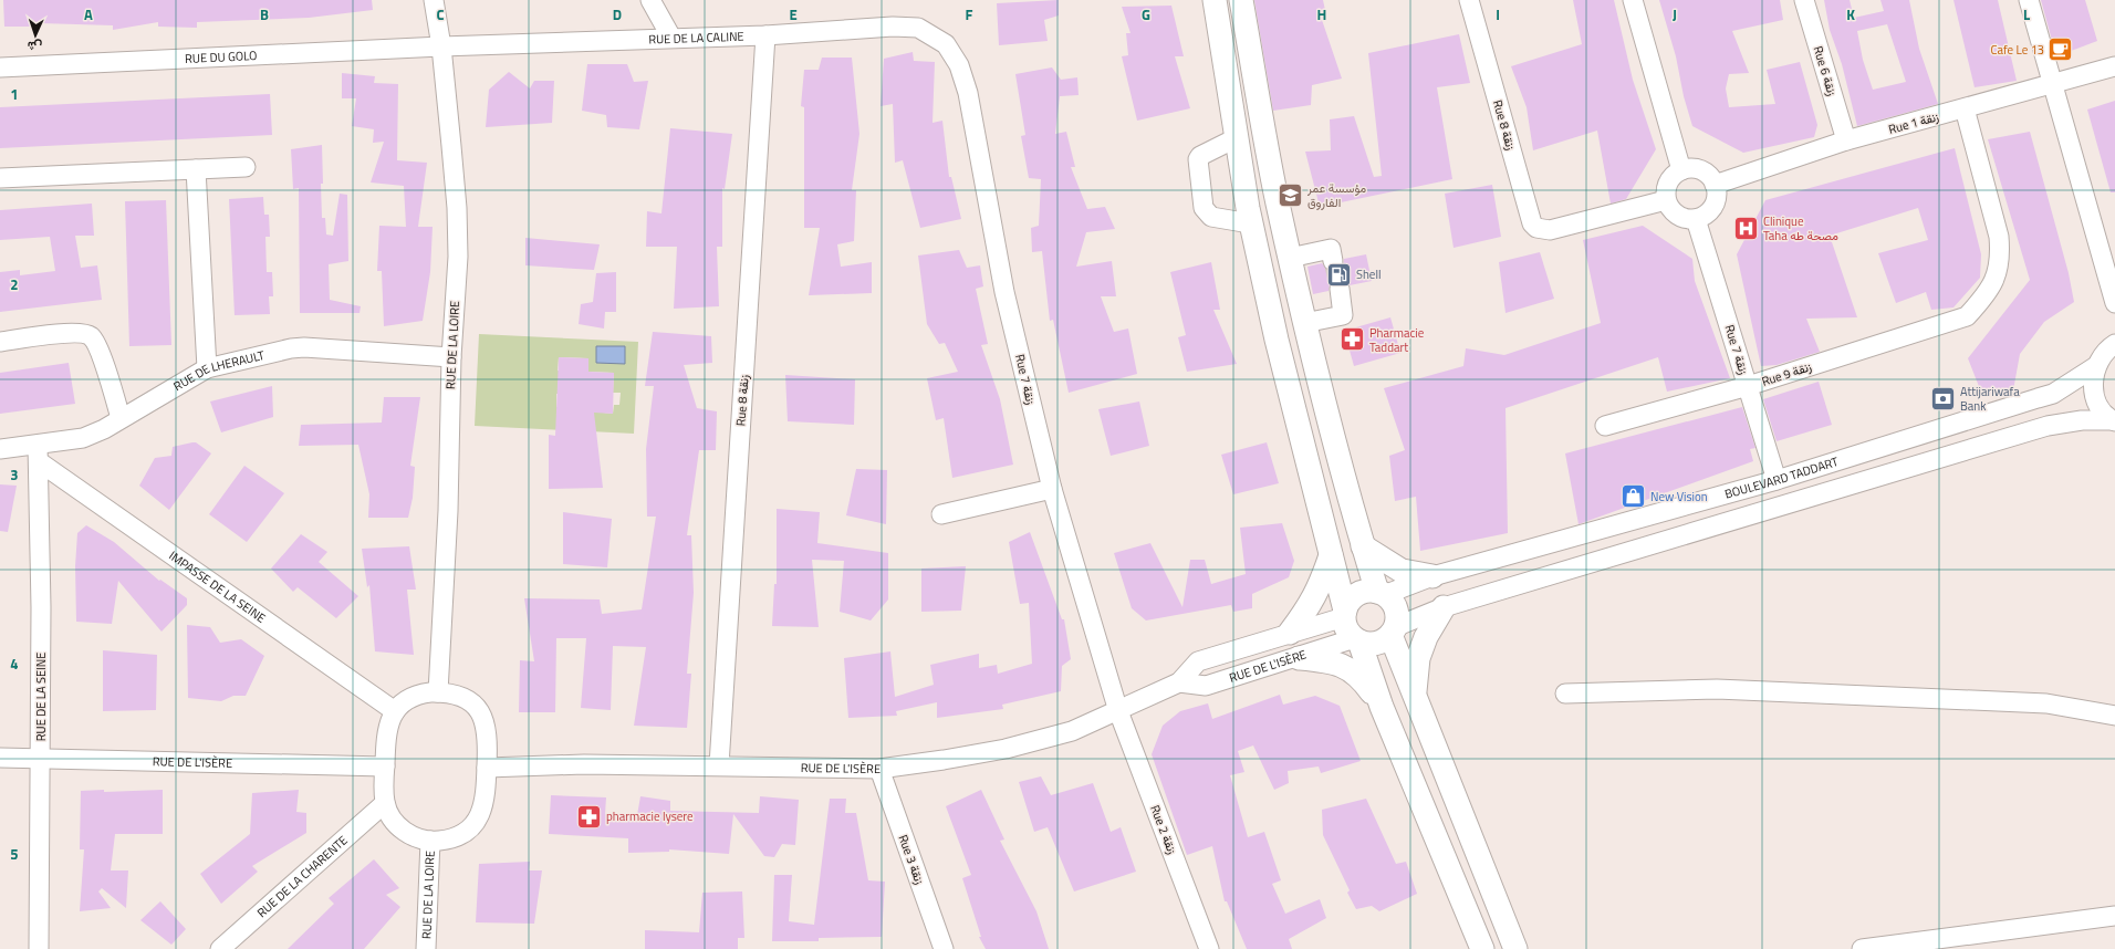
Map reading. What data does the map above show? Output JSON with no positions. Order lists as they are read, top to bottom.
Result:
{
  "streets": {
    "street": [
      "RUE DE LA CALINE",
      "RUE DU GOLO",
      "Rue 6 زنقة",
      "Rue 1 زنقة",
      "Rue 8 زنقة",
      "RUE DE LA LOIRE",
      "Rue 7 زنقة",
      "RUE DE LHERAULT",
      "Rue 9 زنقة",
      "BOULEVARD TADDART",
      "IMPASSE DE LA SEINE",
      "RUE DE L'ISÈRE",
      "RUE DE LA SEINE",
      "Rue 2 زنقة",
      "Rue 3 زنقة",
      "RUE DE LA CHARENTE"
    ]
  },
  "crossings": [
    ["RUE DE LA CALINE", "RUE DU GOLO"],
    ["RUE DE LA CALINE", "Rue 8 زنقة"],
    ["RUE DE LA CALINE", "RUE DE LA LOIRE"],
    ["RUE DE LA CALINE", "Rue 7 زنقة"],
    ["RUE DU GOLO", "RUE DE LA LOIRE"],
    ["Rue 6 زنقة", "Rue 1 زنقة"],
    ["Rue 1 زنقة", "Rue 8 زنقة"],
    ["Rue 1 زنقة", "Rue 7 زنقة"],
    ["Rue 1 زنقة", "Rue 9 زنقة"],
    ["Rue 8 زنقة", "Rue 7 زنقة"],
    ["Rue 8 زنقة", "RUE DE L'ISÈRE"],
    ["RUE DE LA LOIRE", "RUE DE LHERAULT"],
    ["RUE DE LA LOIRE", "IMPASSE DE LA SEINE"],
    ["RUE DE LA LOIRE", "RUE DE L'ISÈRE"],
    ["RUE DE LA LOIRE", "RUE DE LA CHARENTE"],
    ["Rue 7 زنقة", "Rue 9 زنقة"],
    ["Rue 7 زنقة", "BOULEVARD TADDART"],
    ["Rue 7 زنقة", "RUE DE L'ISÈRE"],
    ["Rue 7 زنقة", "Rue 2 زنقة"],
    ["RUE DE LHERAULT", "IMPASSE DE LA SEINE"],
    ["RUE DE LHERAULT", "RUE DE LA SEINE"],
    ["BOULEVARD TADDART", "RUE DE L'ISÈRE"],
    ["IMPASSE DE LA SEINE", "RUE DE L'ISÈRE"],
    ["IMPASSE DE LA SEINE", "RUE DE LA SEINE"],
    ["IMPASSE DE LA SEINE", "RUE DE LA CHARENTE"],
    ["RUE DE L'ISÈRE", "RUE DE LA SEINE"],
    ["RUE DE L'ISÈRE", "Rue 2 زنقة"],
    ["RUE DE L'ISÈRE", "Rue 3 زنقة"],
    ["RUE DE L'ISÈRE", "RUE DE LA CHARENTE"]
  ],
  "places": {
    "cafe": ["Cafe Le 13"],
    "school or university": ["مؤسسة عمر الفاروق"],
    "hospital": ["Clinique Taha مصحة طه"],
    "fuel station": ["Shell"],
    "pharmacy": ["Pharmacie Taddart", "pharmacie lysere"],
    "bank": ["Attijariwafa Bank"],
    "shop": ["New Vision"]
  },
  "north": "bottom",
  "grid": {
    "columns": [
      "A",
      "B",
      "C",
      "D",
      "E",
      "F",
      "G",
      "H",
      "I",
      "J",
      "K",
      "L"
    ],
    "rows": [
      "1",
      "2",
      "3",
      "4",
      "5"
    ]
  }
}
